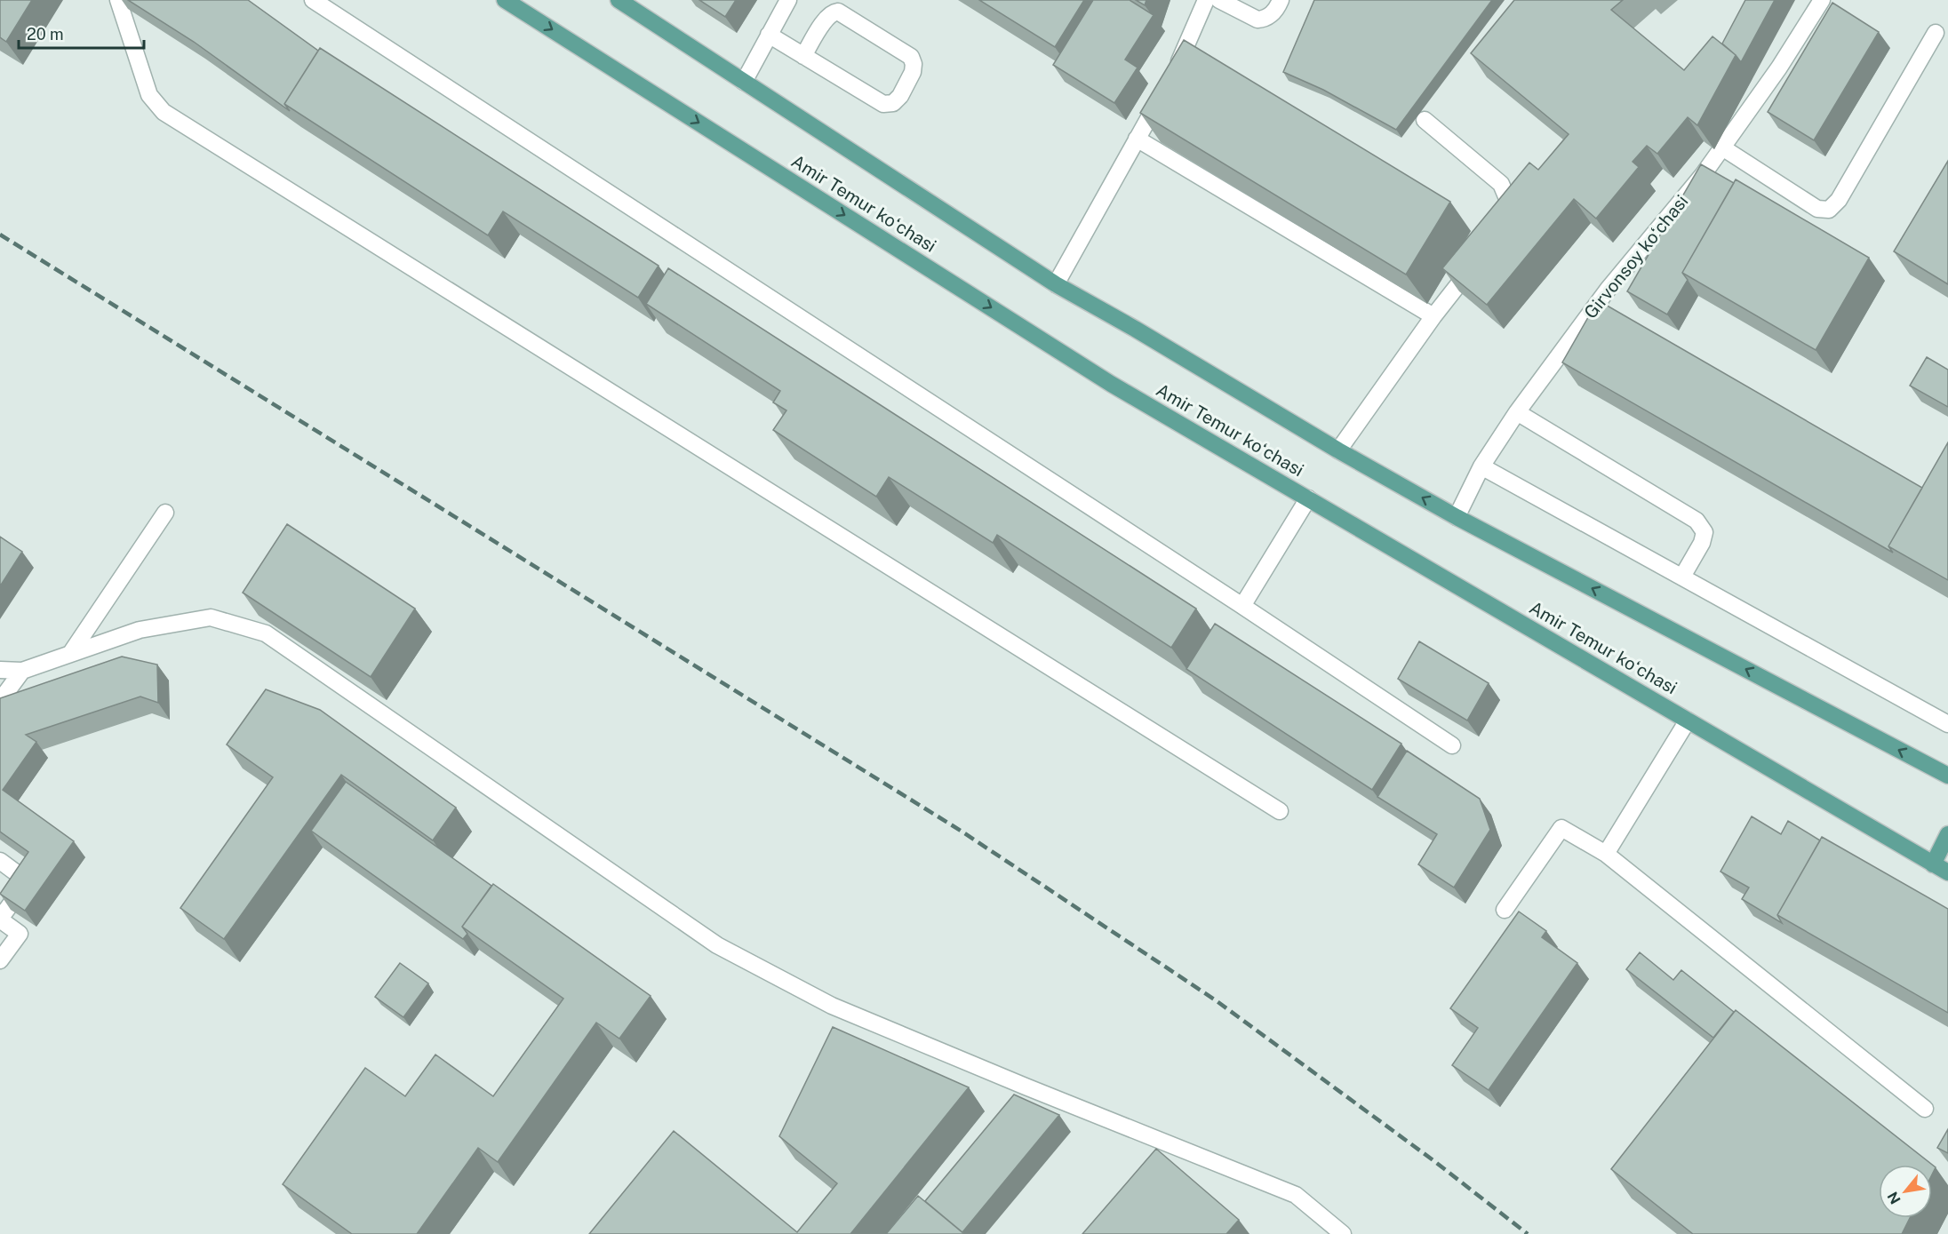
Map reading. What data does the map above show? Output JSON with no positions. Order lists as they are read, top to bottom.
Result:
{
  "streets": {
    "main road": ["Amir Temur koʻchasi"],
    "street": ["Girvonsoy koʻchasi"]
  },
  "crossings": [
    ["Amir Temur koʻchasi", "Girvonsoy koʻchasi"]
  ],
  "scale_bar": "20 m",
  "north": "bottom left"
}
